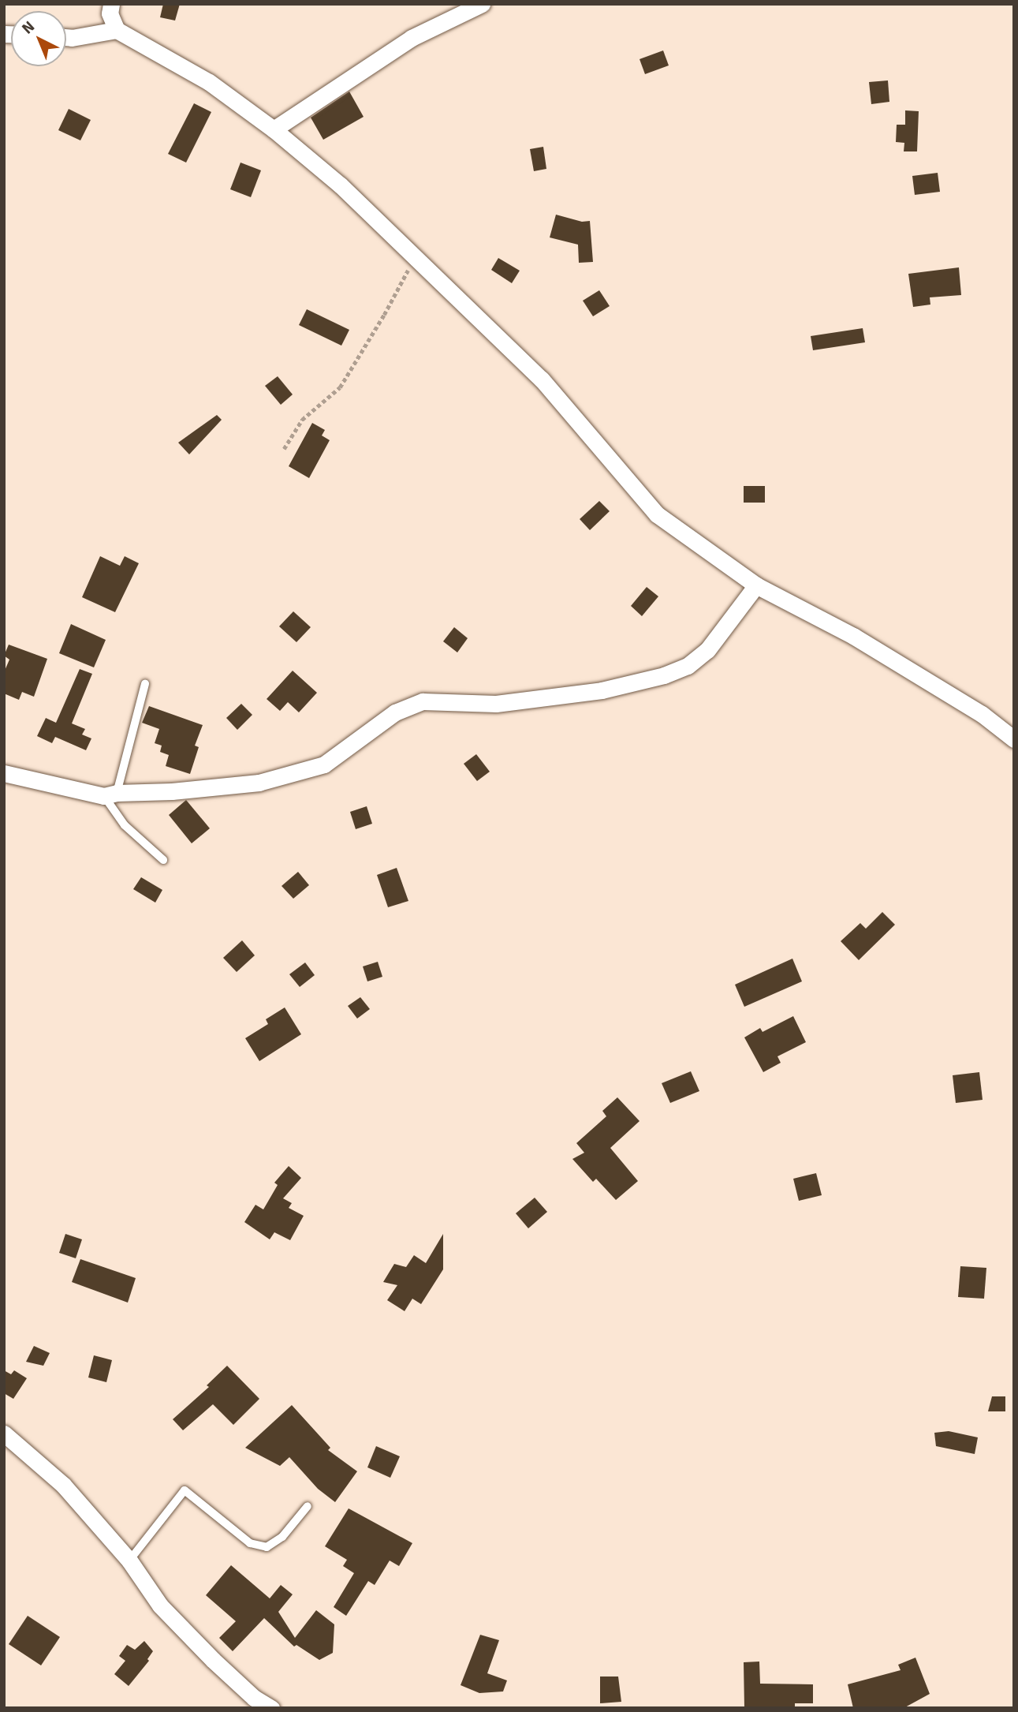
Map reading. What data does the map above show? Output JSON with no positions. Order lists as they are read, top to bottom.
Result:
{
  "north": "top left"
}
